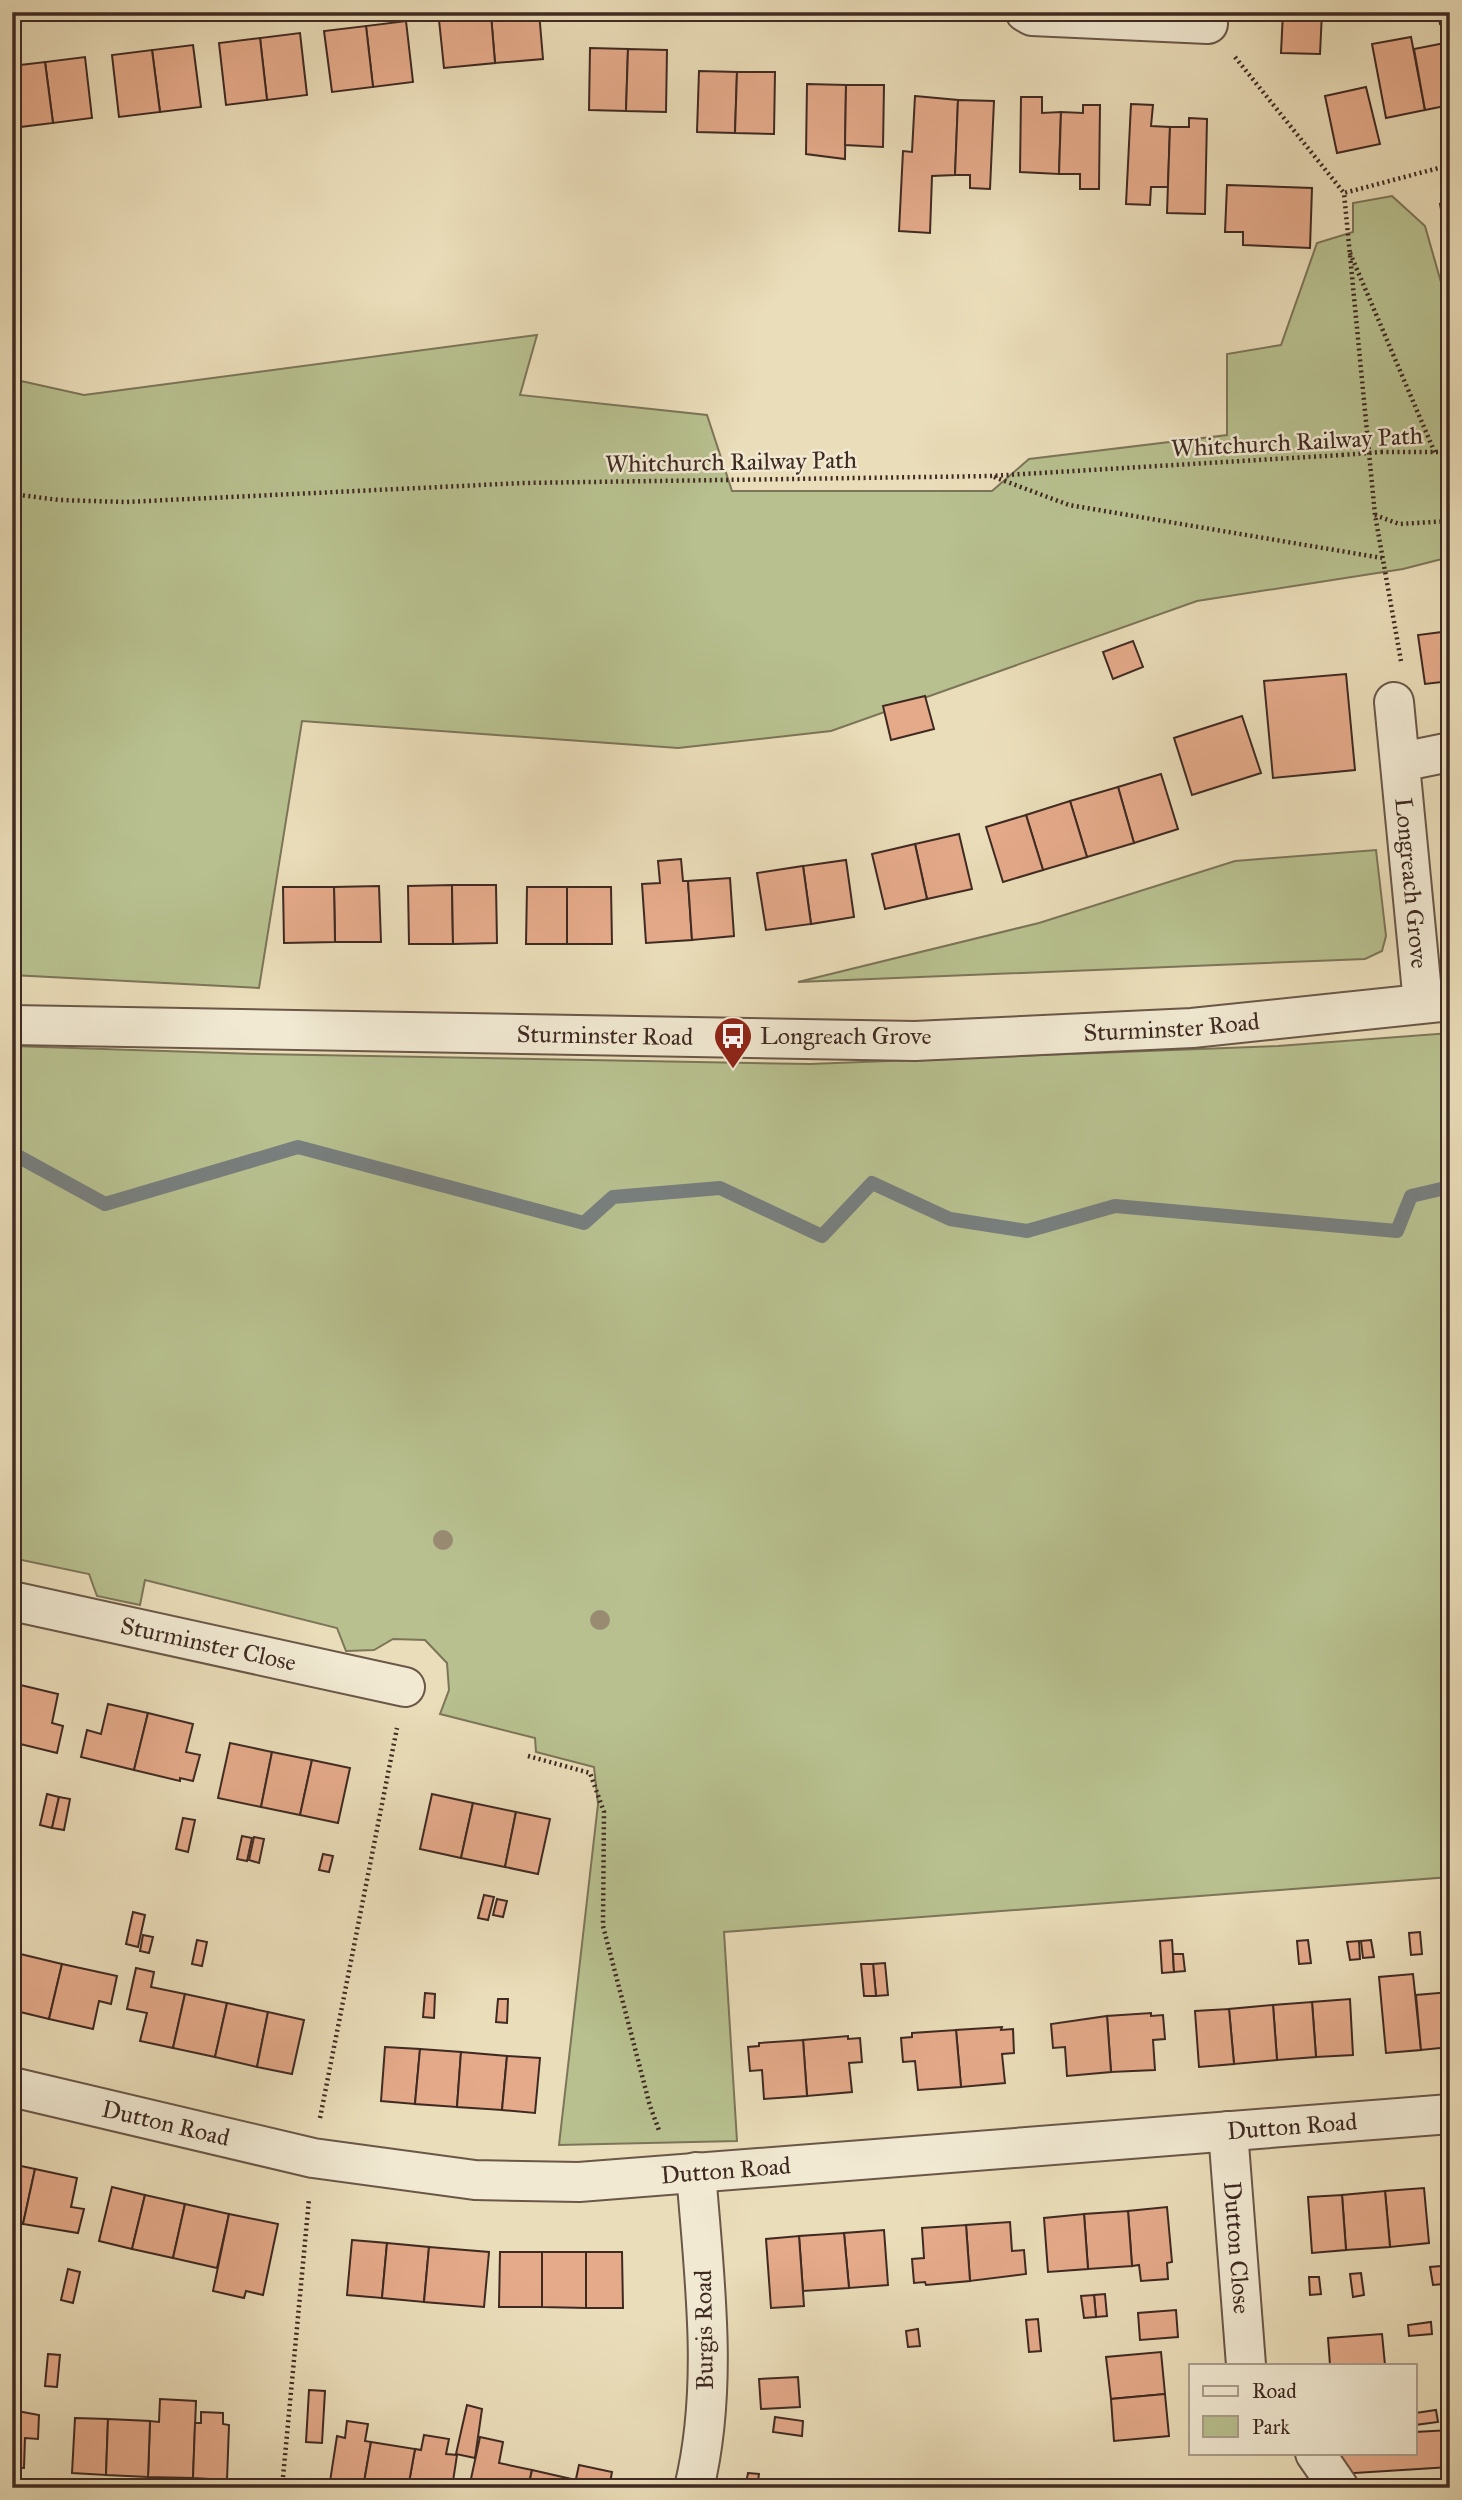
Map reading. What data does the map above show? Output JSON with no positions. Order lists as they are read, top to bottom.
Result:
{
  "streets": {
    "street": [
      "Longreach Grove",
      "Sturminster Road",
      "Sturminster Close",
      "Dutton Road",
      "Dutton Close",
      "Burgis Road"
    ],
    "path": ["Whitchurch Railway Path"]
  },
  "crossings": [
    ["Longreach Grove", "Sturminster Road"],
    ["Dutton Road", "Dutton Close"],
    ["Dutton Road", "Burgis Road"]
  ],
  "places": {
    "bus stop": ["Longreach Grove"]
  },
  "legend": ["Road", "Park"]
}
